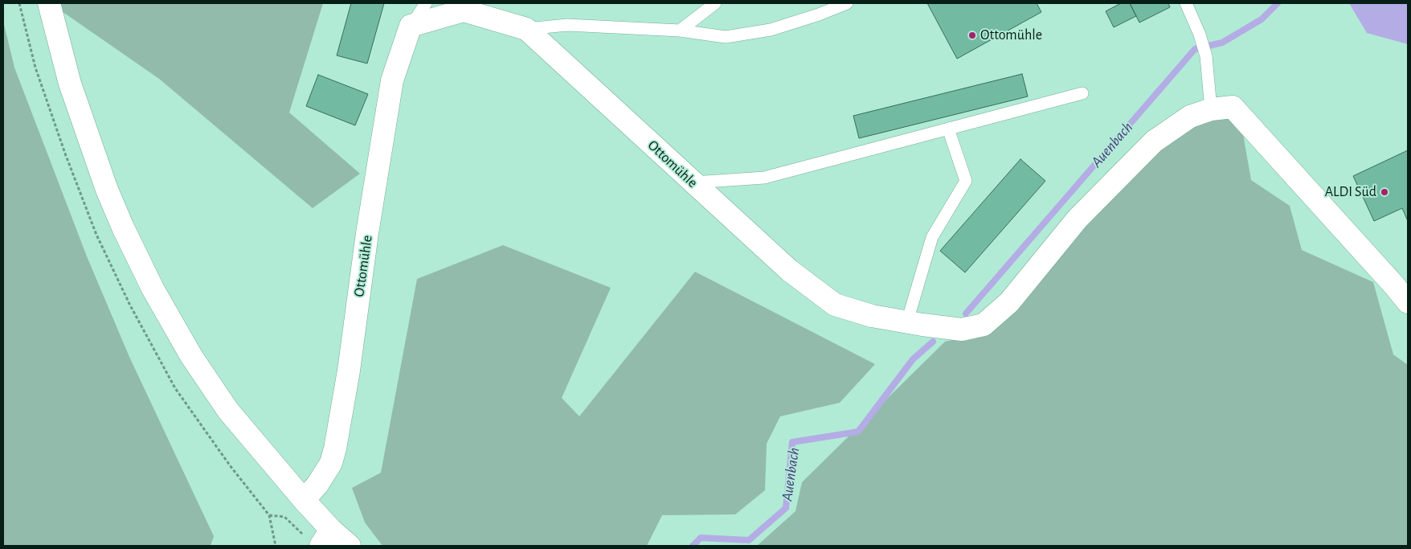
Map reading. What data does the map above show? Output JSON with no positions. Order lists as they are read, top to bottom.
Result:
{
  "streets": {
    "street": ["Ottomühle"]
  },
  "water": ["Auenbach"],
  "places": ["Ottomühle", "ALDI Süd"]
}
